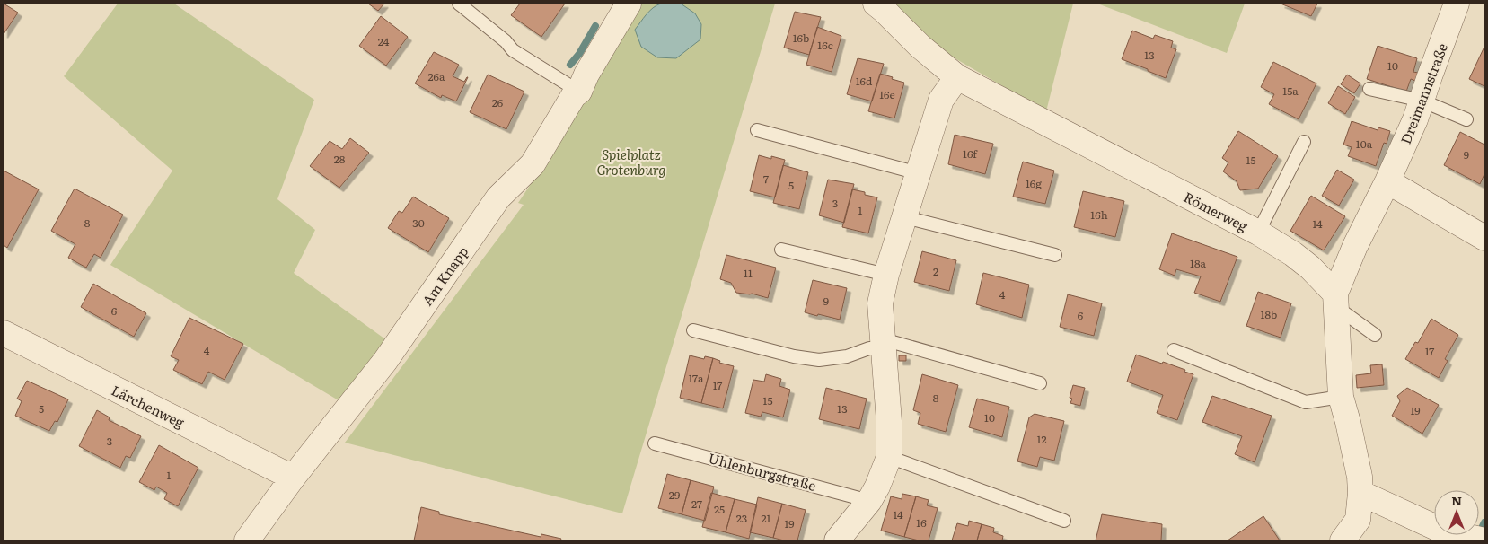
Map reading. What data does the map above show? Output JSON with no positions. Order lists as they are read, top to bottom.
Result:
{
  "streets": {
    "street": [
      "Dreimannstraße",
      "Römerweg",
      "Am Knapp",
      "Lärchenweg"
    ],
    "lane": ["Uhlenburgstraße"]
  },
  "crossings": [
    ["Dreimannstraße", "Römerweg"],
    ["Am Knapp", "Lärchenweg"]
  ],
  "parks": ["Spielplatz Grotenburg"],
  "house_numbers": [
    "16b",
    "24",
    "16c",
    "13",
    "10",
    "26a",
    "16d",
    "15a",
    "16e",
    "26",
    "10a",
    "16f",
    "9",
    "28",
    "15",
    "7",
    "16g",
    "5",
    "3",
    "1",
    "16h",
    "8",
    "30",
    "14",
    "18a",
    "2",
    "11",
    "4",
    "9",
    "6",
    "18b",
    "6",
    "4",
    "17",
    "17a",
    "17",
    "8",
    "15",
    "5",
    "13",
    "19",
    "10",
    "12",
    "3",
    "1",
    "29",
    "27",
    "25",
    "14",
    "23",
    "21",
    "16",
    "19"
  ],
  "north": "top"
}
